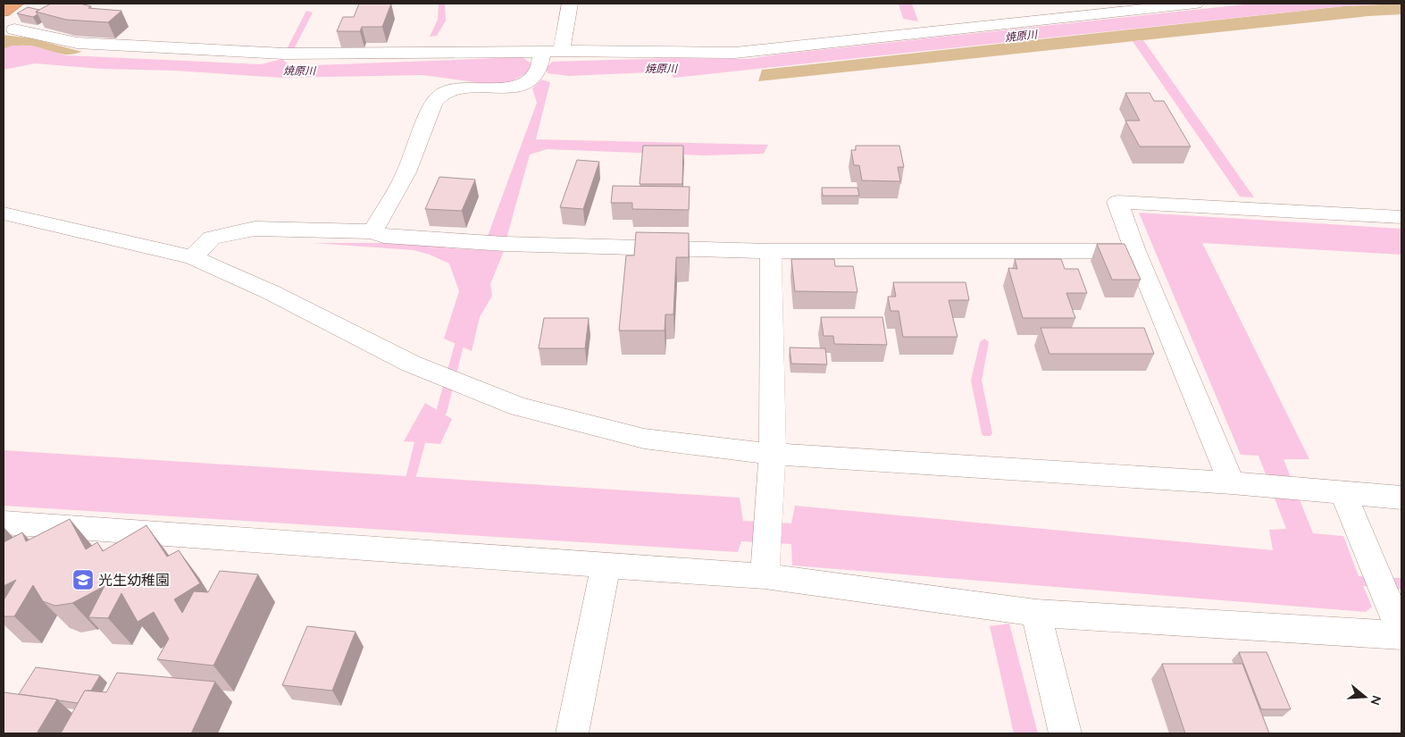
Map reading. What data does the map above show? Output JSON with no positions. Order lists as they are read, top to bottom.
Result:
{
  "water": ["焼原川"],
  "places": {
    "school or university": ["光生幼稚園"]
  },
  "north": "right"
}
